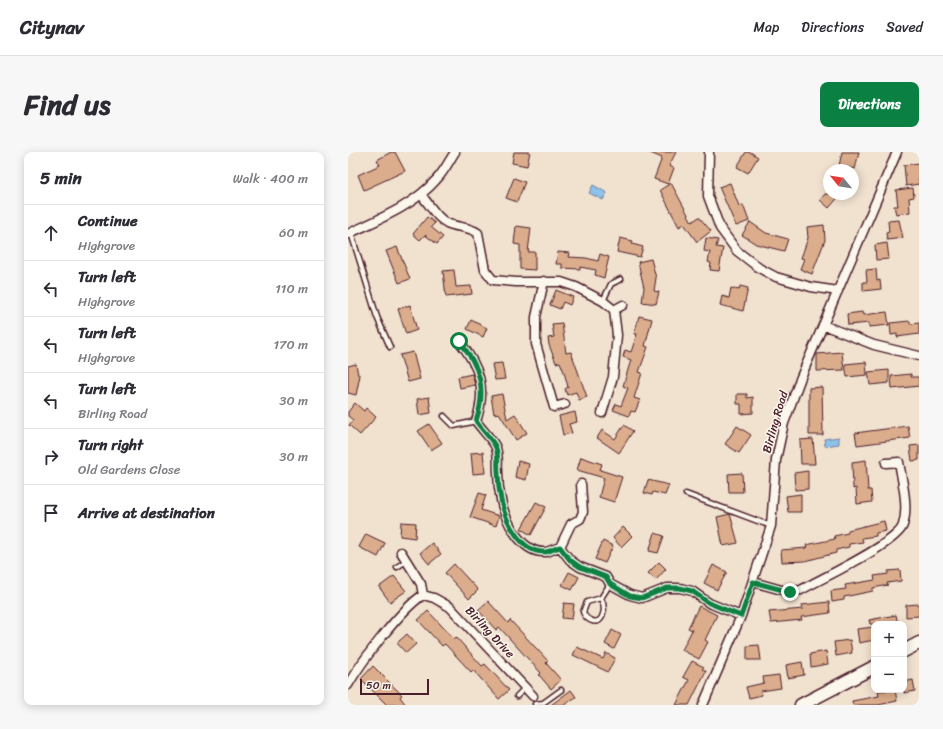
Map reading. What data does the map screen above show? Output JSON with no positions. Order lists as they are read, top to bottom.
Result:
{
  "streets": {
    "street": ["Birling Road", "Birling Drive"]
  },
  "scale_bar": "50 m",
  "north": "top left",
  "page": {
    "header": "Citynav",
    "nav": ["Map", "Directions", "Saved"],
    "title": "Find us",
    "buttons": "Directions",
    "heading": ["5 min", "Walk · 400 m"],
    "list": [
      ["Continue", "Highgrove", "60 m"],
      ["Turn left", "Highgrove", "110 m"],
      ["Turn left", "Highgrove", "170 m"],
      ["Turn left", "Birling Road", "30 m"],
      ["Turn right", "Old Gardens Close", "30 m"],
      "Arrive at destination"
    ],
    "map_buttons": ["+", "−"],
    "scale": "50 m"
  }
}
